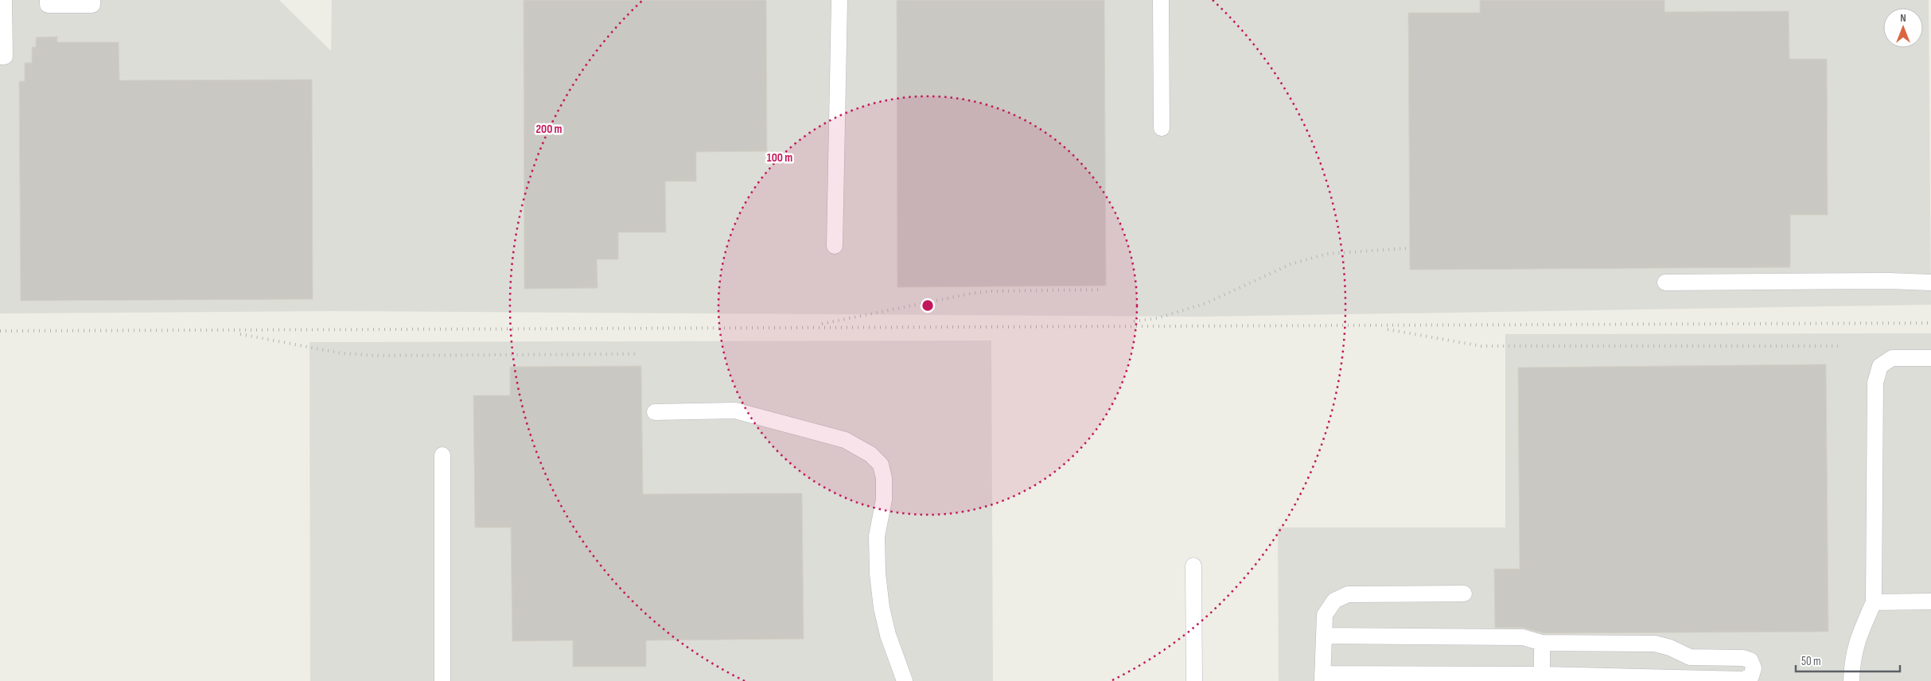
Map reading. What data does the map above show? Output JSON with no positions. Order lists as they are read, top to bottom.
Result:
{
  "scale_bar": "50 m",
  "north": "top",
  "rings": ["200 m", "100 m"]
}
